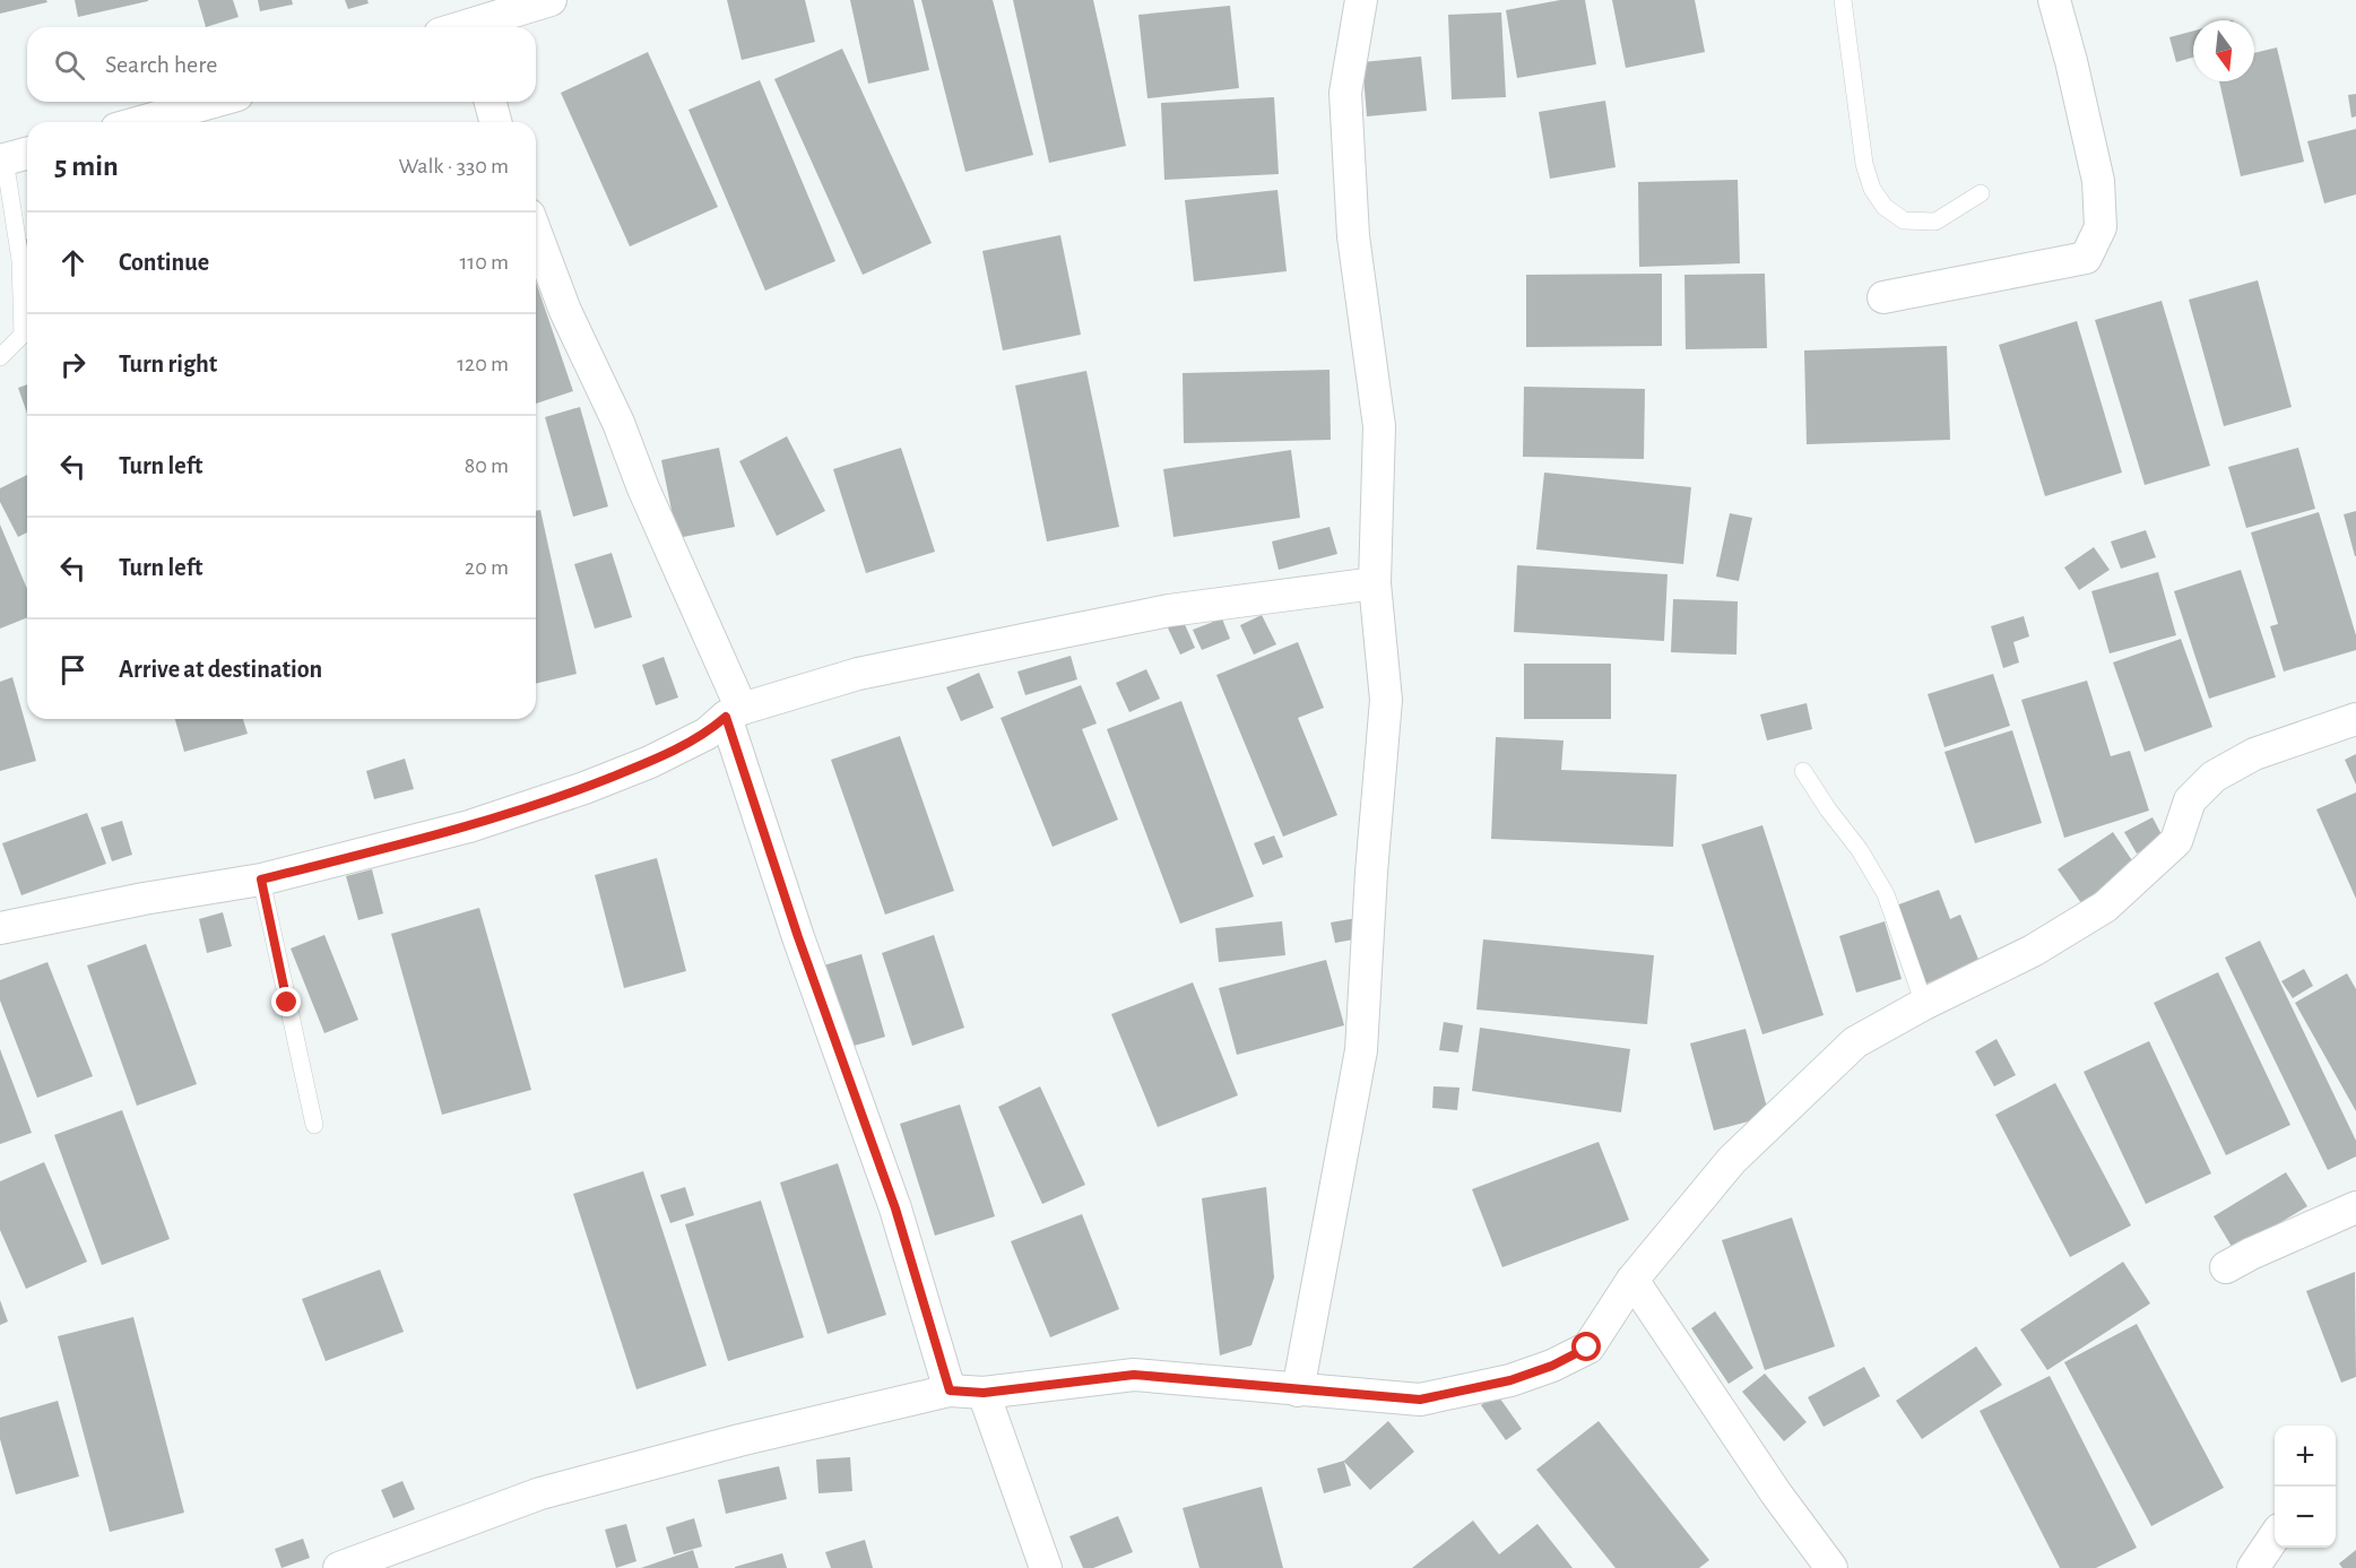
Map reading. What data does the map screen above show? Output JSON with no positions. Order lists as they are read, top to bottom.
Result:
{
  "north": "bottom",
  "page": {
    "search": "Search here",
    "heading": ["5 min", "Walk · 330 m"],
    "list": [
      ["Continue", "110 m"],
      ["Turn right", "120 m"],
      ["Turn left", "80 m"],
      ["Turn left", "20 m"],
      "Arrive at destination"
    ],
    "map_buttons": ["+", "−"]
  }
}
